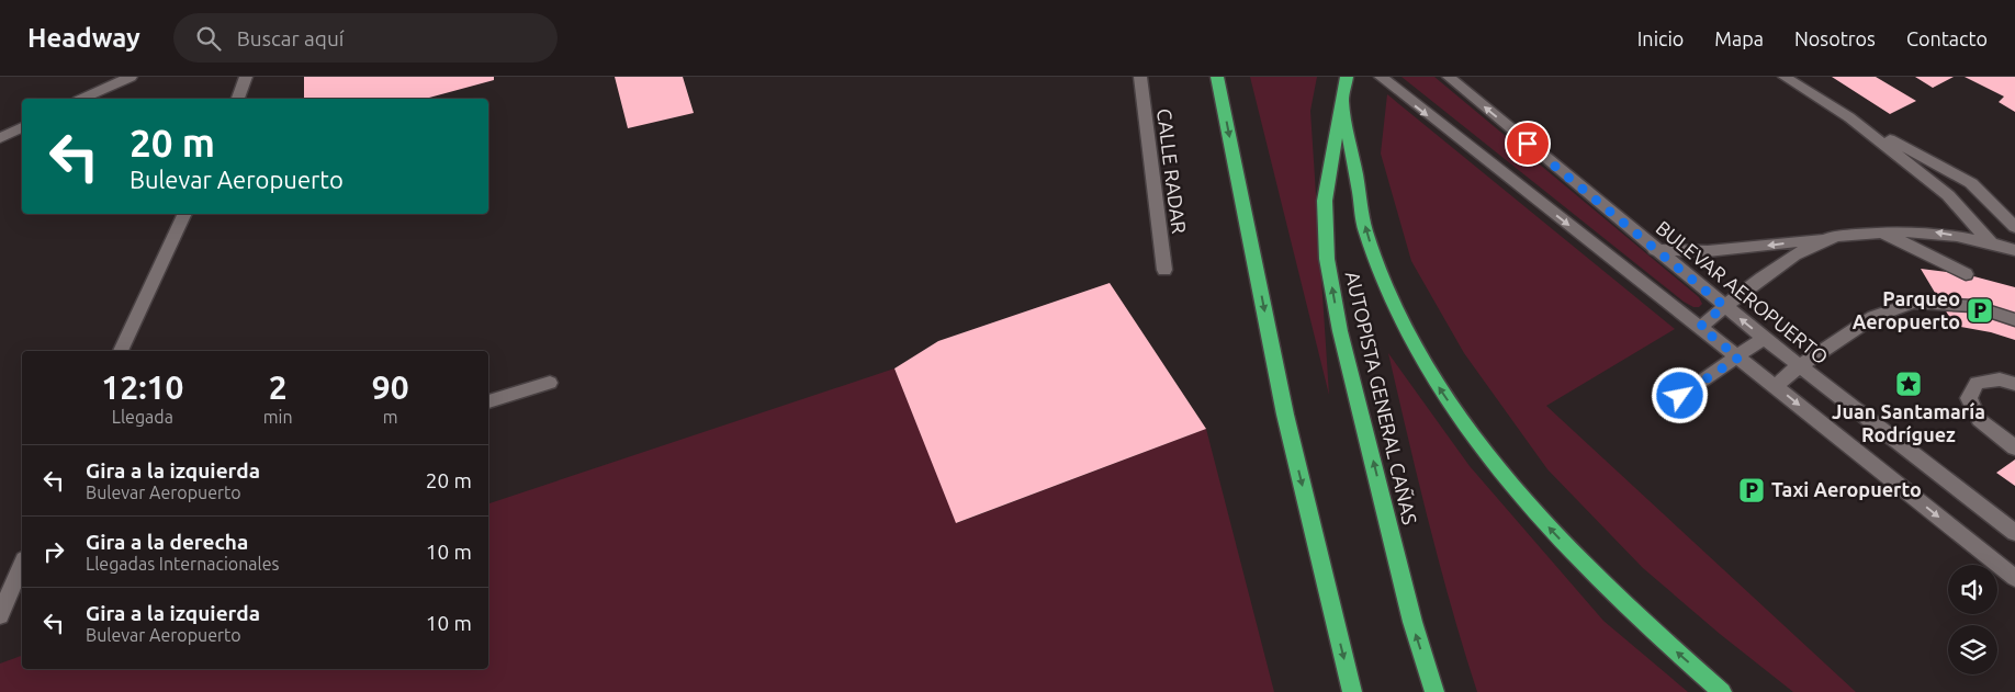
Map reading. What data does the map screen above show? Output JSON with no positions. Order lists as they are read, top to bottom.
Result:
{
  "streets": {
    "highway": ["AUTOPISTA GENERAL CAÑAS"],
    "street": ["CALLE RADAR", "BULEVAR AEROPUERTO"]
  },
  "places": {
    "parking": ["Parqueo Aeropuerto", "Taxi Aeropuerto"],
    "place": ["Juan Santamaría Rodríguez"]
  },
  "page": {
    "header": "Headway",
    "search": "Buscar aquí",
    "nav": [
      "Inicio",
      "Mapa",
      "Nosotros",
      "Contacto"
    ],
    "turn": ["20 m", "Bulevar Aeropuerto"],
    "eta": [
      "12:10",
      "Llegada",
      "2",
      "min",
      "90",
      "m"
    ],
    "list": [
      {
        "name": "Gira a la izquierda",
        "note": "Bulevar Aeropuerto",
        "value": "20 m"
      },
      {
        "name": "Gira a la derecha",
        "note": "Llegadas Internacionales",
        "value": "10 m"
      },
      {
        "name": "Gira a la izquierda",
        "note": "Bulevar Aeropuerto",
        "value": "10 m"
      }
    ]
  }
}
